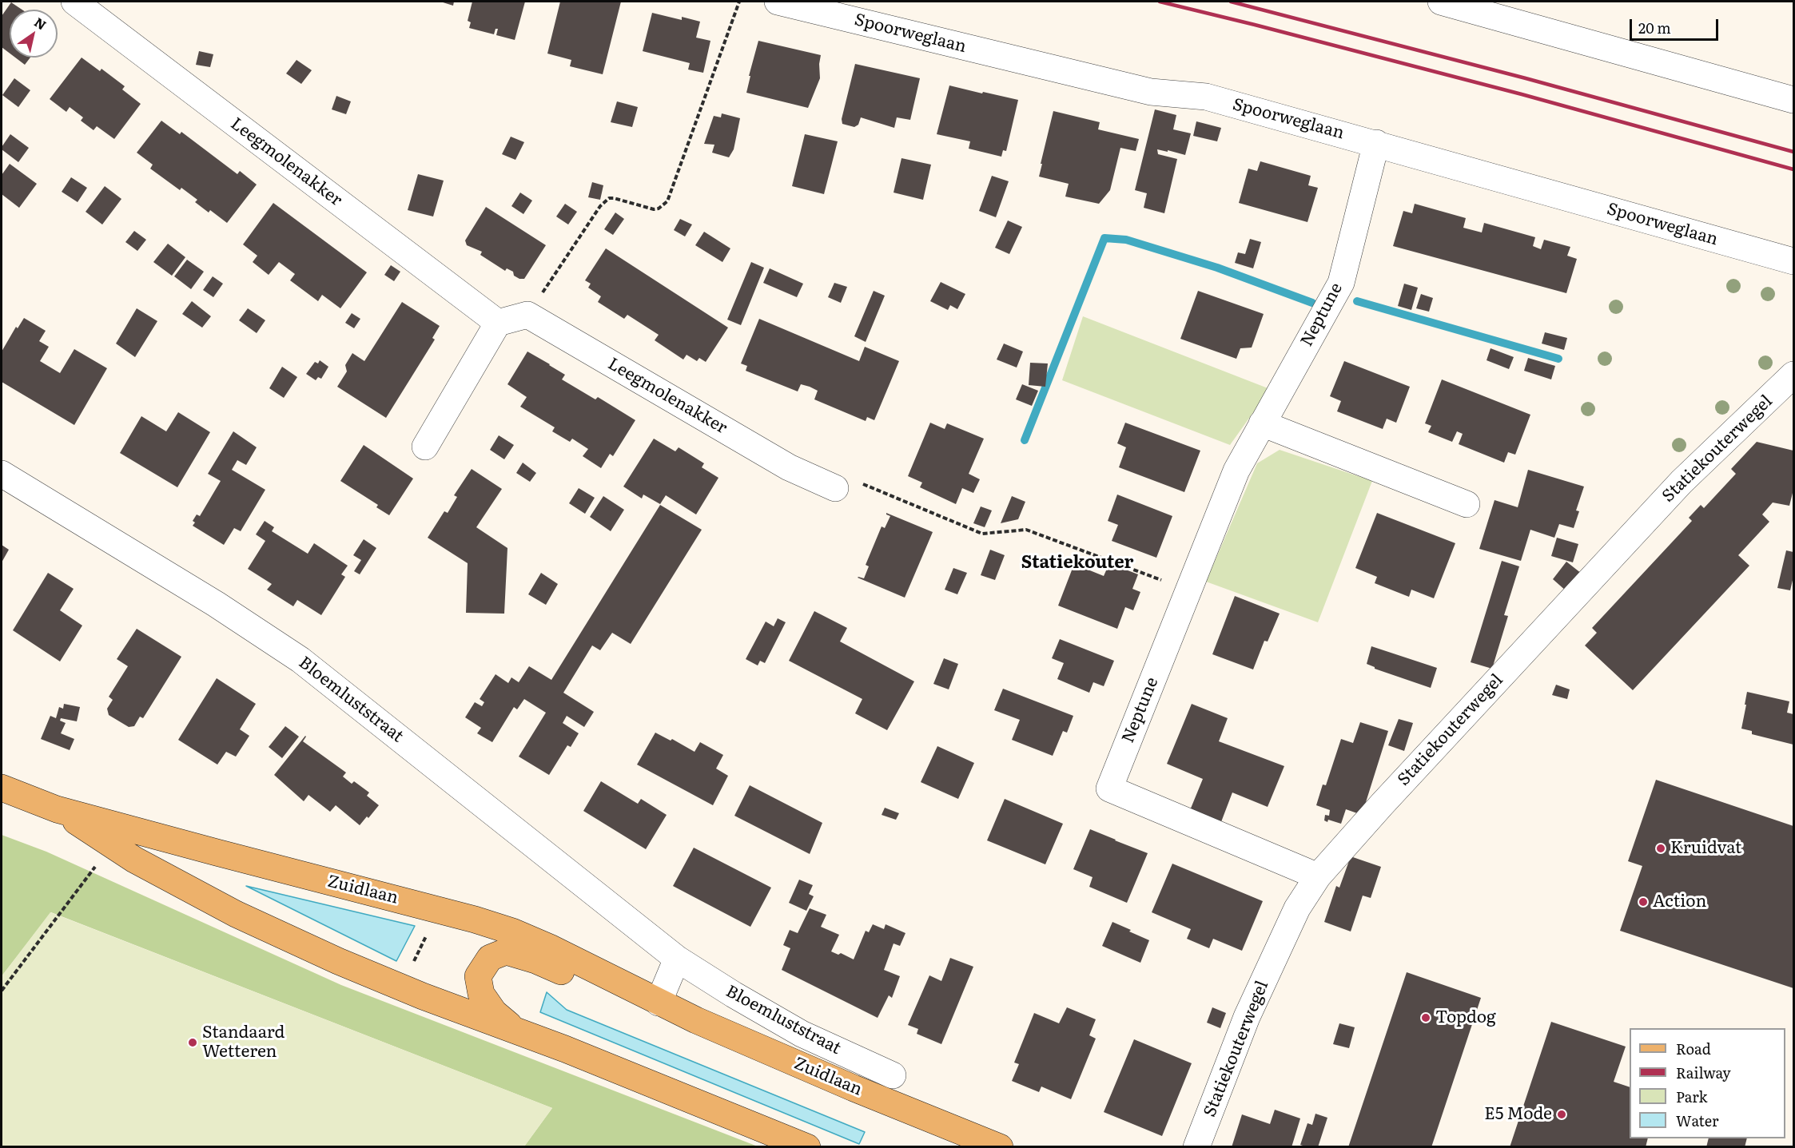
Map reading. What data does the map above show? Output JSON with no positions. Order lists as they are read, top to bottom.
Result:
{
  "streets": {
    "main road": ["Zuidlaan"],
    "street": [
      "Spoorweglaan",
      "Leegmolenakker",
      "Neptune",
      "Statiekouterwegel",
      "Bloemluststraat"
    ]
  },
  "crossings": [
    ["Spoorweglaan", "Neptune"],
    ["Neptune", "Statiekouterwegel"]
  ],
  "districts": ["Statiekouter"],
  "places": [
    "Kruidvat",
    "Action",
    "Topdog",
    "Standaard Wetteren",
    "E5 Mode"
  ],
  "legend": [
    "Road",
    "Railway",
    "Park",
    "Water"
  ],
  "scale_bar": "20 m",
  "north": "top right"
}
